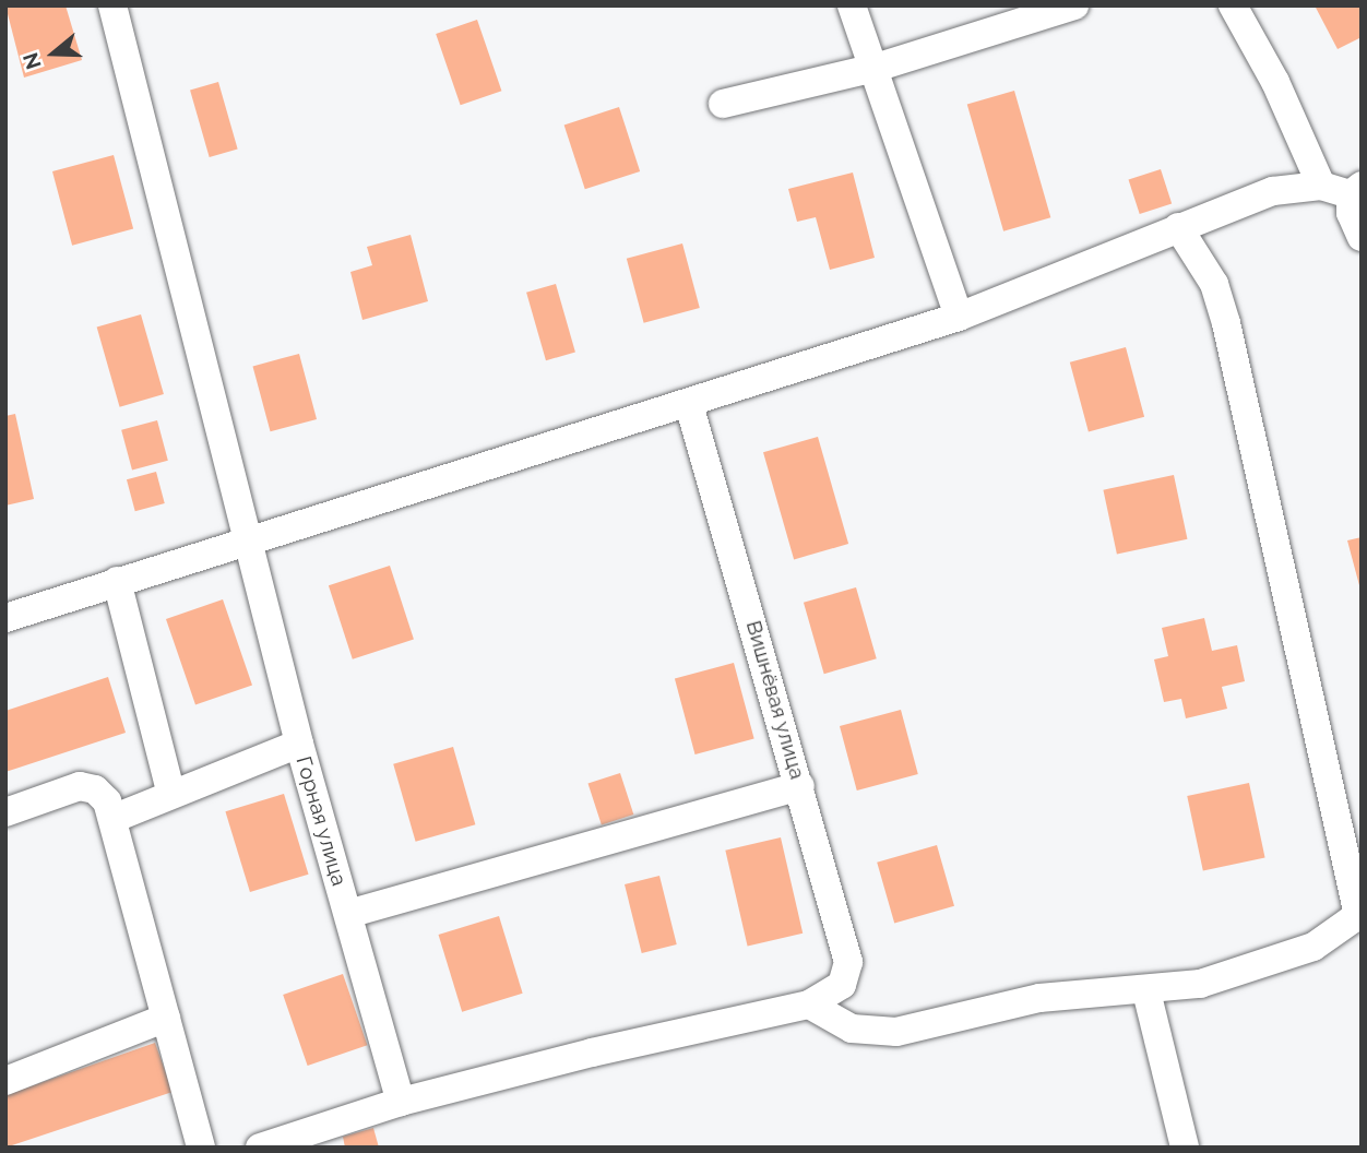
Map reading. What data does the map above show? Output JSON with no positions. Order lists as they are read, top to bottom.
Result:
{
  "streets": {
    "street": ["Вишнёвая улица", "Горная улица"]
  },
  "north": "left"
}
